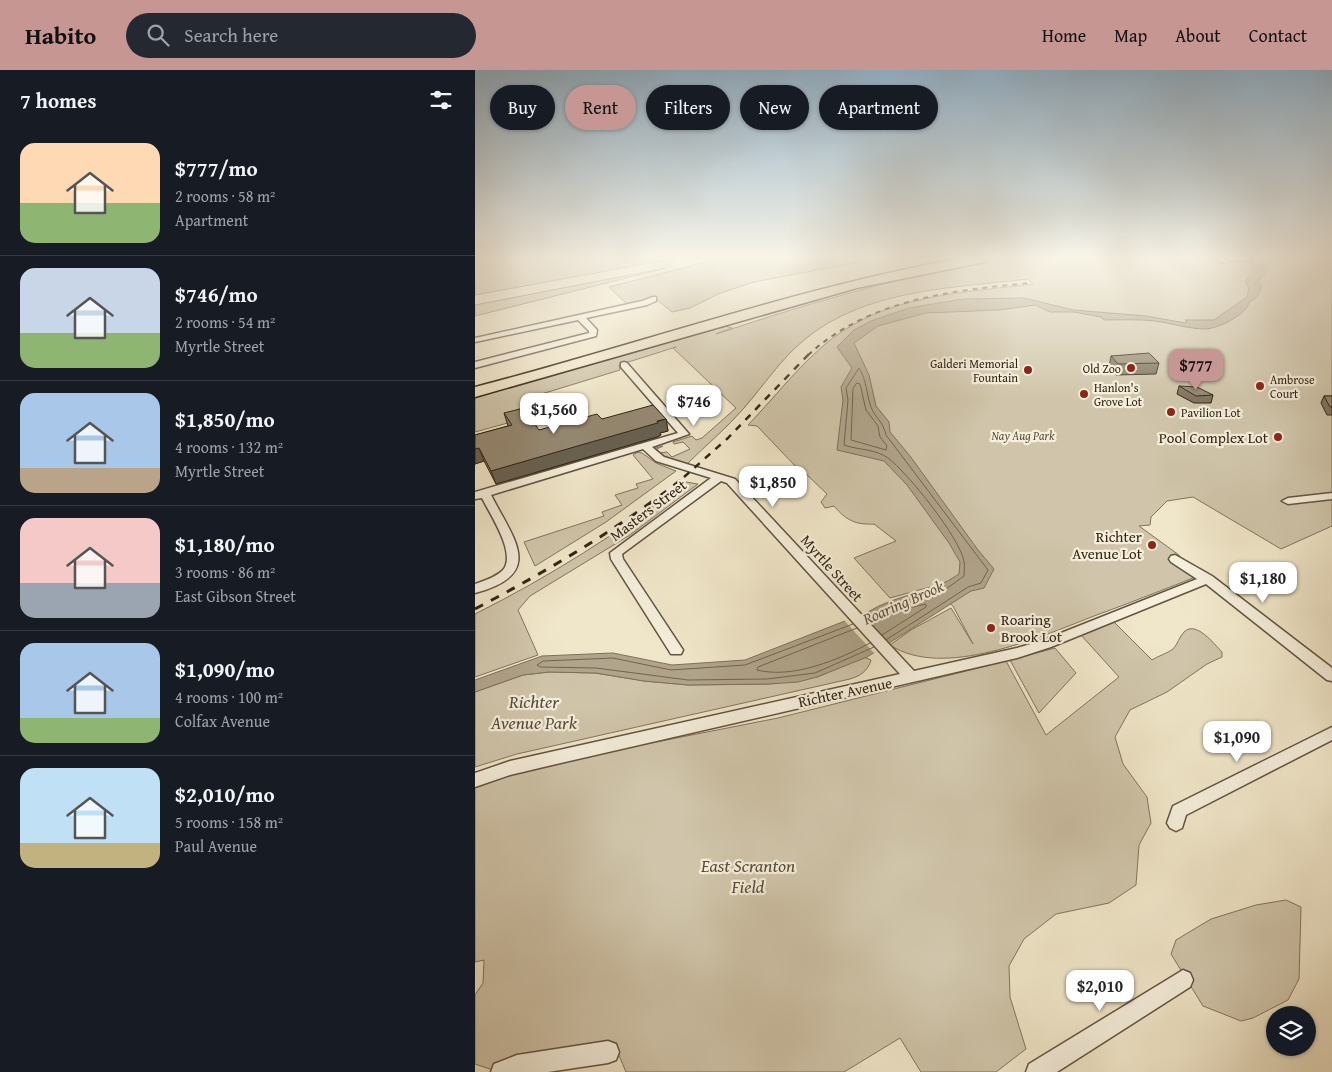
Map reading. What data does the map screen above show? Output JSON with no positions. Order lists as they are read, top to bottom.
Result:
{
  "streets": {
    "street": ["Masters Street", "Myrtle Street", "Richter Avenue"]
  },
  "crossings": [
    ["Masters Street", "Myrtle Street"],
    ["Myrtle Street", "Richter Avenue"]
  ],
  "water": ["Roaring Brook"],
  "parks": ["Nay Aug Park", "Richter Avenue Park", "East Scranton Field"],
  "places": [
    "Old Zoo",
    "Galderi Memorial Fountain",
    "Ambrose Court",
    "Hanlon's Grove Lot",
    "Pavilion Lot",
    "Pool Complex Lot",
    "Richter Avenue Lot",
    "Roaring Brook Lot"
  ],
  "page": {
    "header": "Habito",
    "search": "Search here",
    "nav": [
      "Home",
      "Map",
      "About",
      "Contact"
    ],
    "heading": "7 homes",
    "chip": [
      "Buy",
      "Rent",
      "Filters",
      "New",
      "Apartment"
    ],
    "list": [
      {
        "name": "$777/mo",
        "note": "2 rooms · 58 m² · Apartment"
      },
      {
        "name": "$746/mo",
        "note": "2 rooms · 54 m² · Myrtle Street"
      },
      {
        "name": "$1,850/mo",
        "note": "4 rooms · 132 m² · Myrtle Street"
      },
      {
        "name": "$1,180/mo",
        "note": "3 rooms · 86 m² · East Gibson Street"
      },
      {
        "name": "$1,090/mo",
        "note": "4 rooms · 100 m² · Colfax Avenue"
      },
      {
        "name": "$2,010/mo",
        "note": "5 rooms · 158 m² · Paul Avenue"
      }
    ],
    "price": [
      "$777",
      "$746",
      "$1,560",
      "$1,850",
      "$1,180",
      "$1,090",
      "$2,010"
    ]
  }
}
